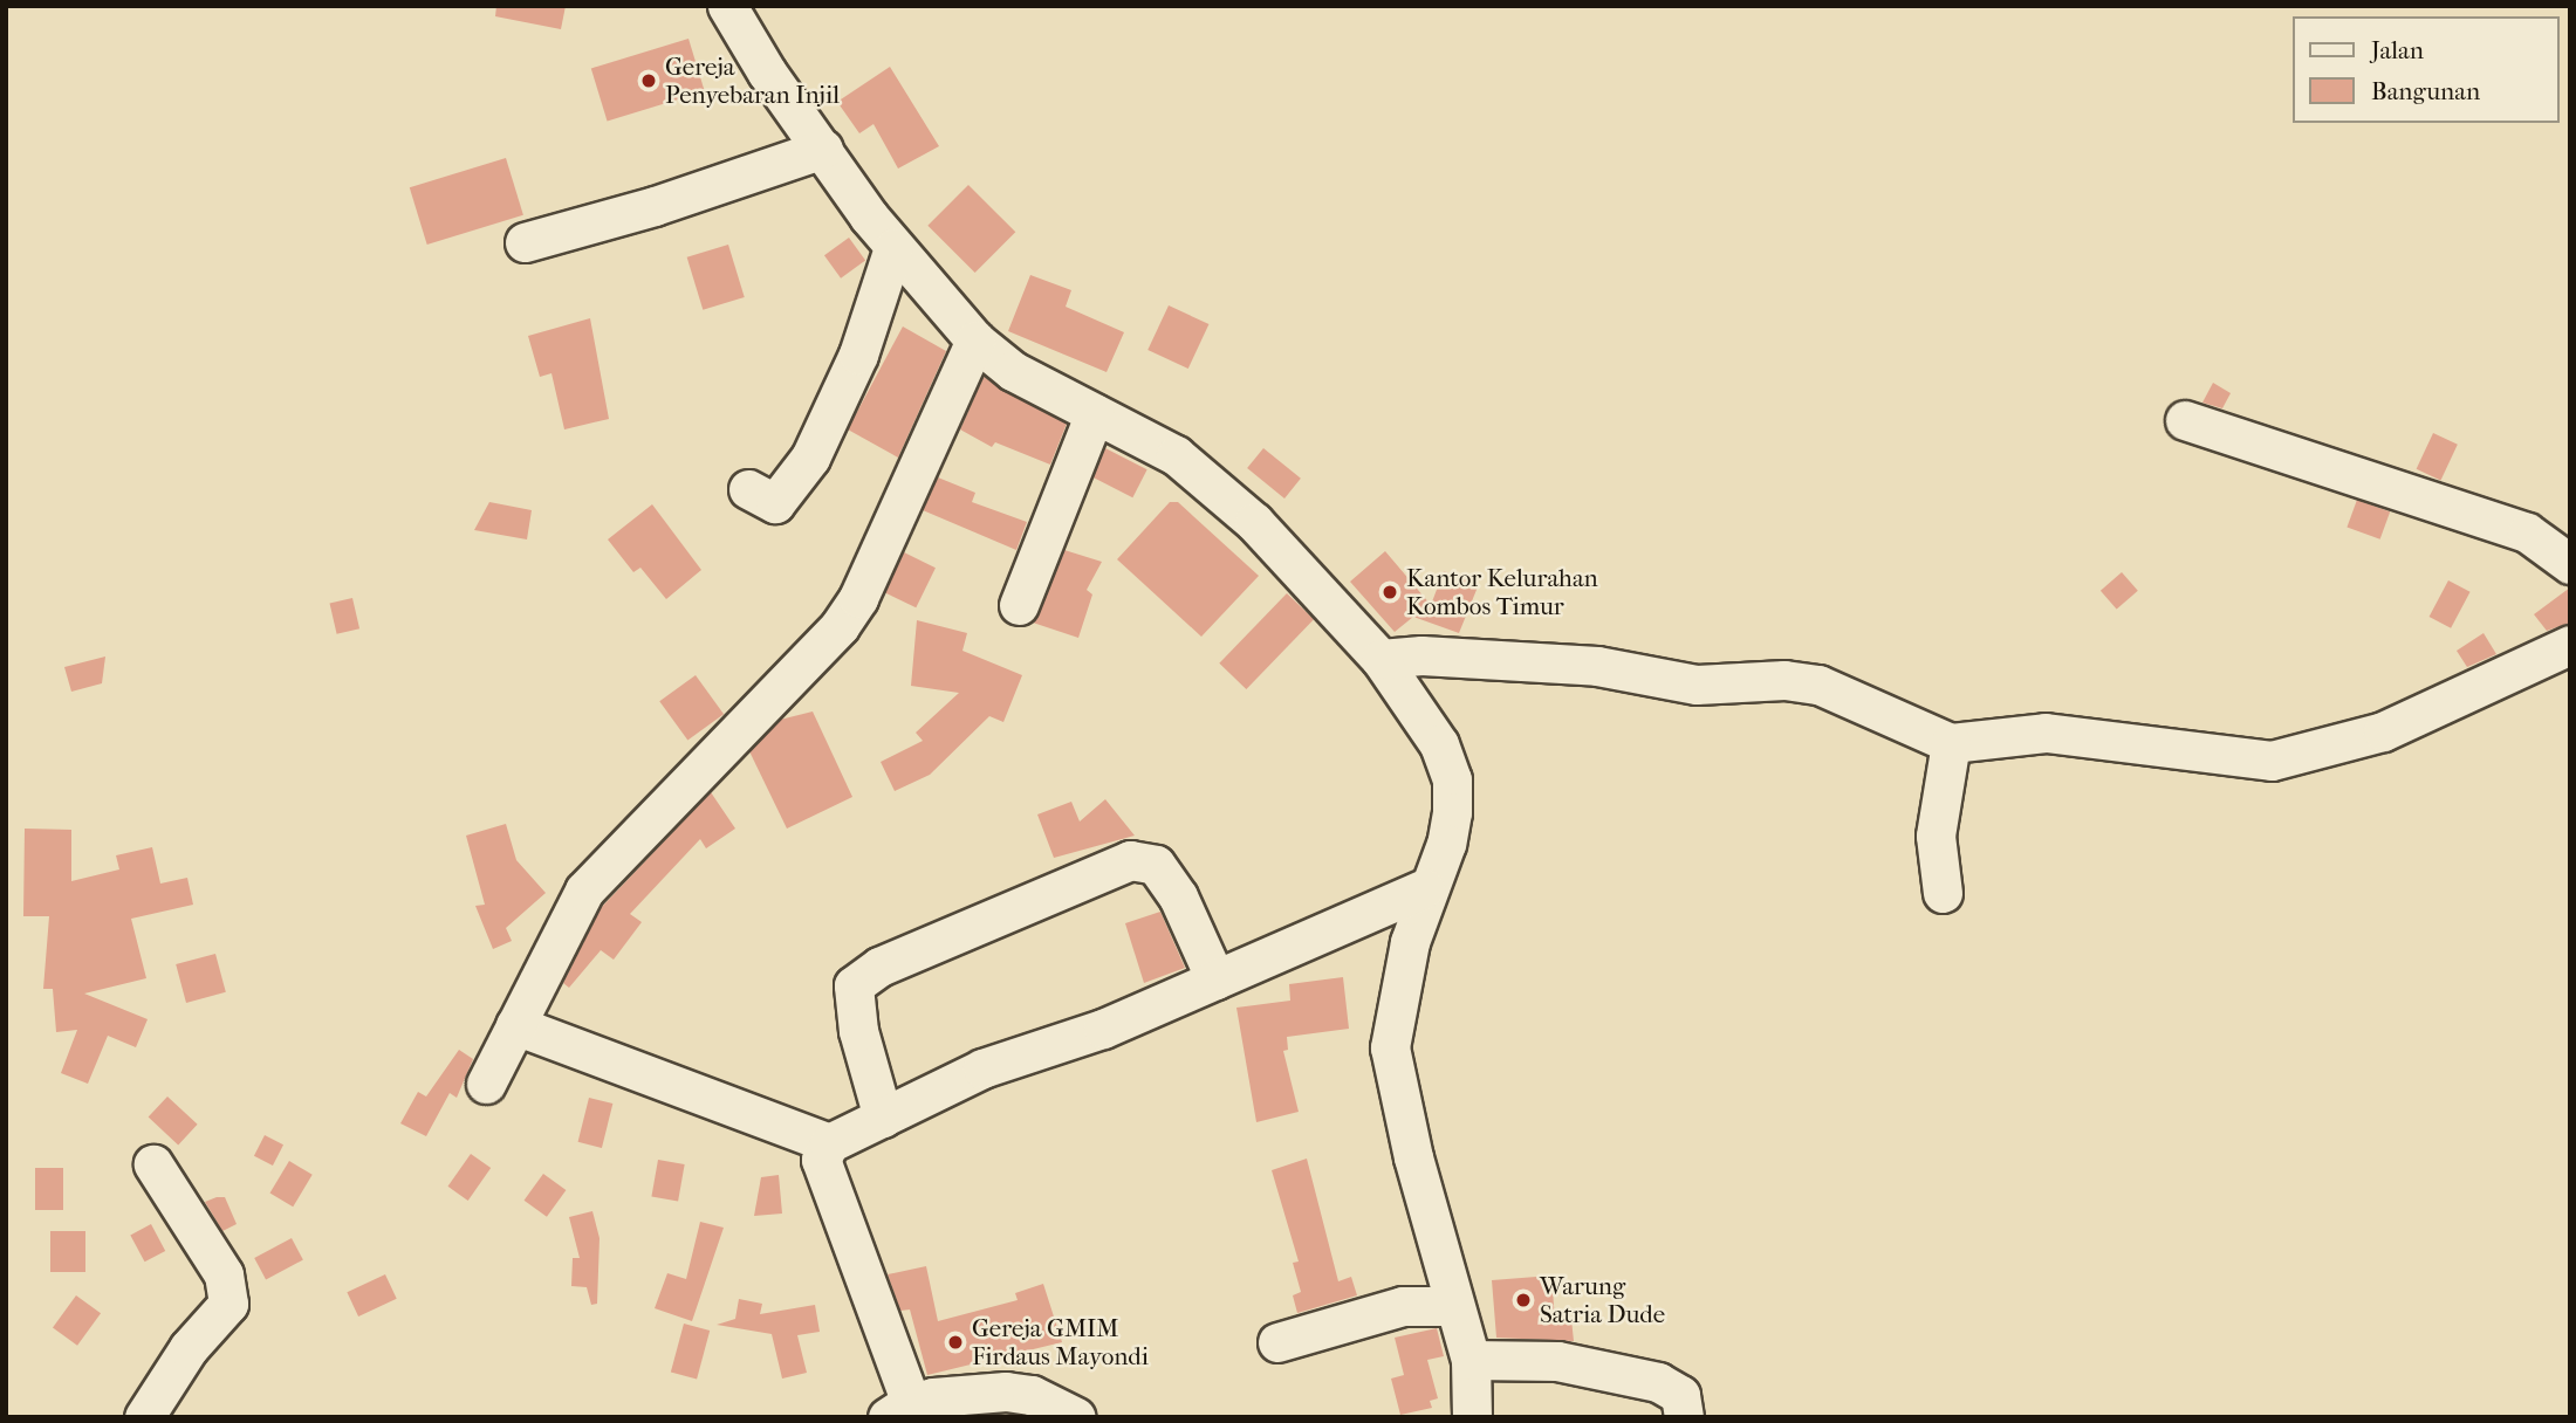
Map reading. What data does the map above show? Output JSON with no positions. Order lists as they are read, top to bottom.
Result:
{
  "places": [
    "Gereja Penyebaran Injil",
    "Kantor Kelurahan Kombos Timur",
    "Warung Satria Dude",
    "Gereja GMIM Firdaus Mayondi"
  ],
  "legend": ["Jalan", "Bangunan"]
}
